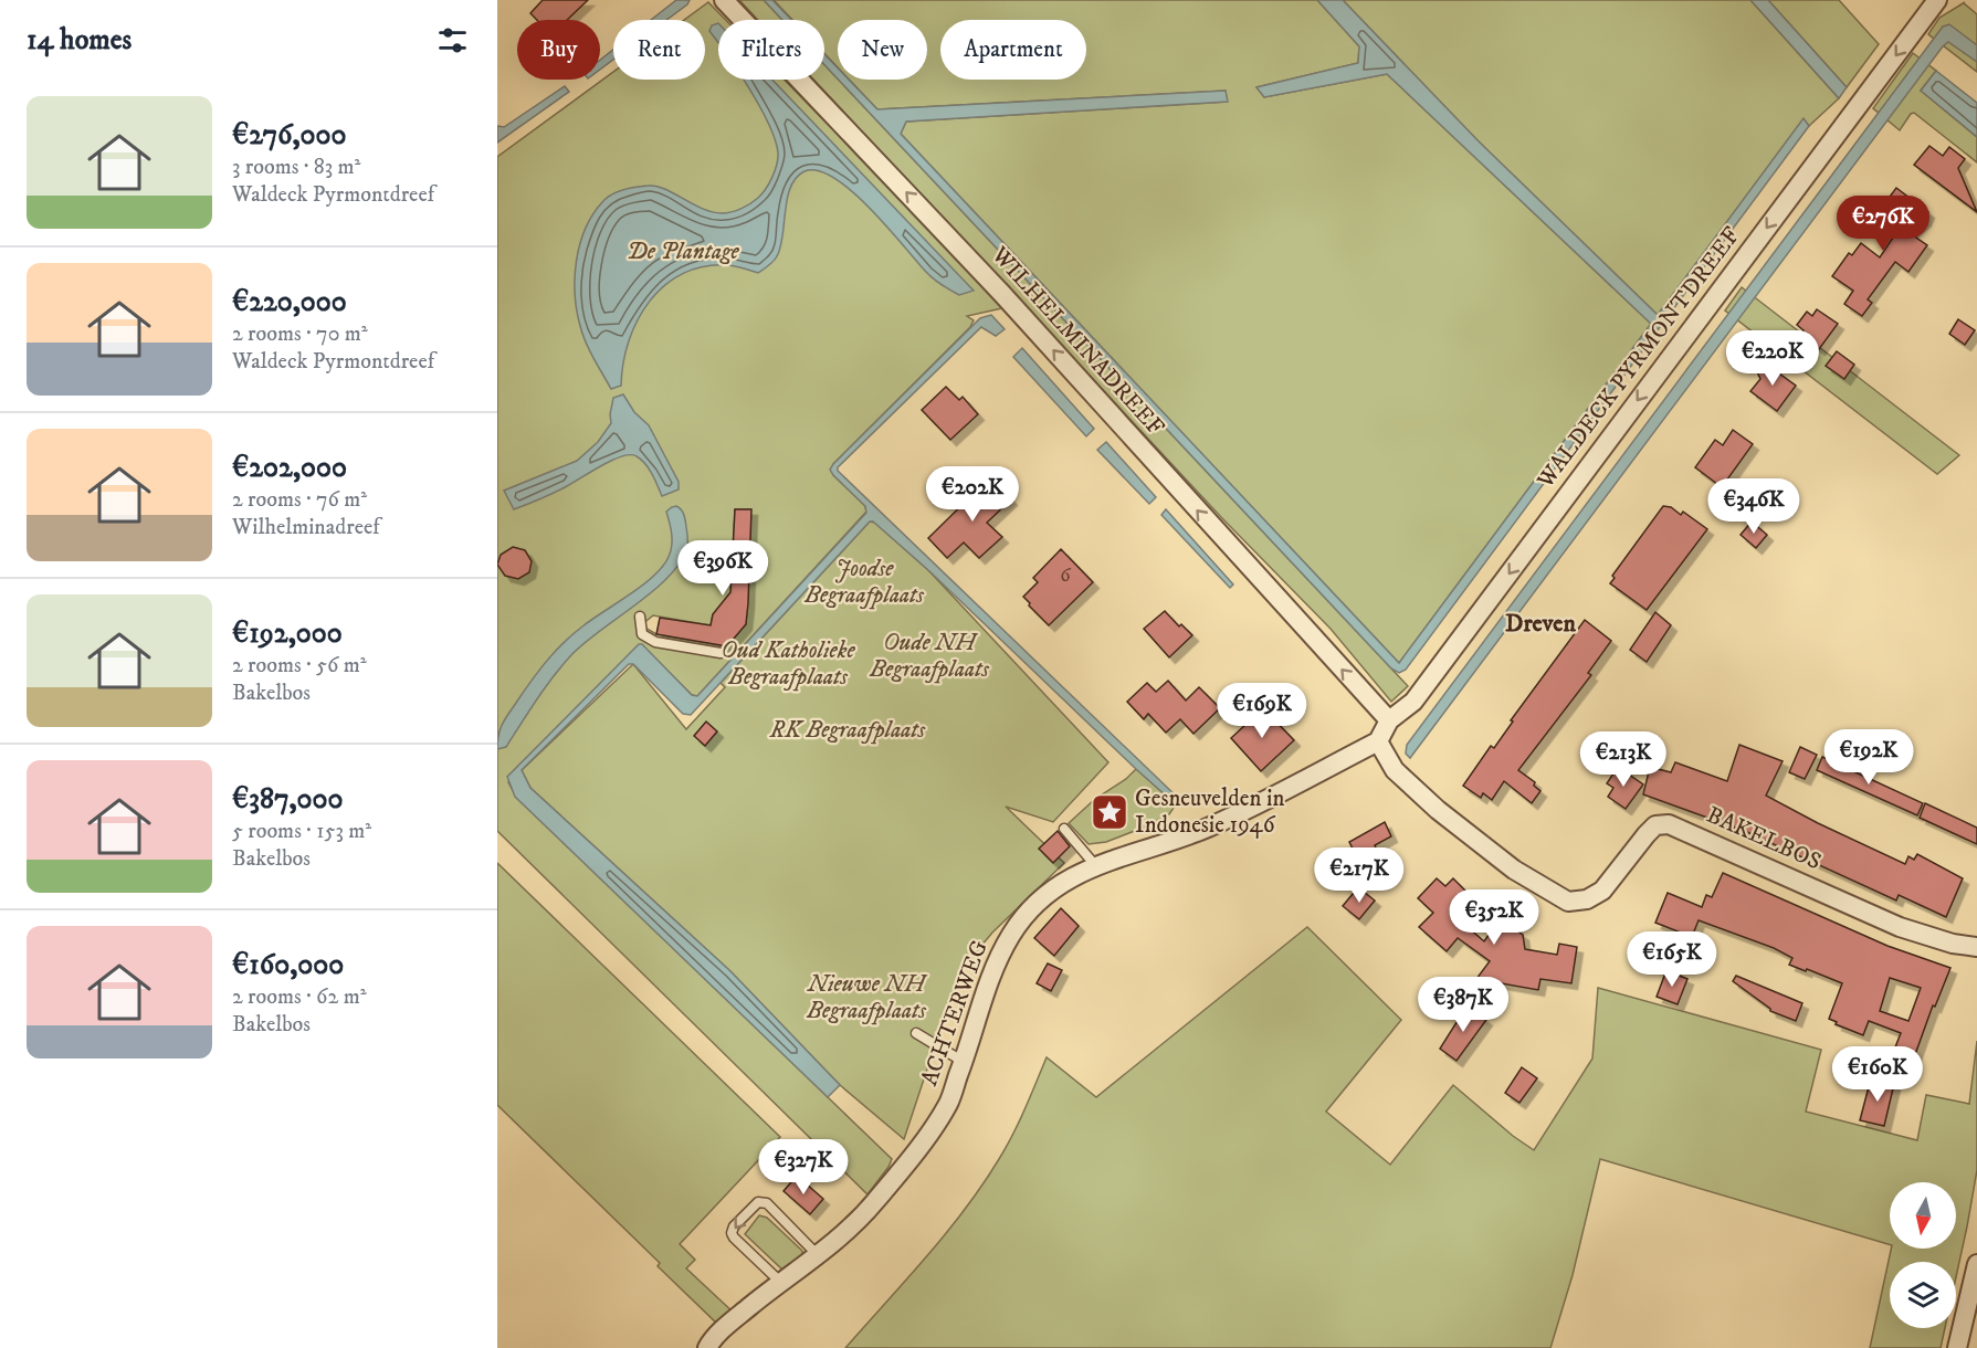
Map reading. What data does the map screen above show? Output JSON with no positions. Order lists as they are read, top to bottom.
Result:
{
  "streets": {
    "street": [
      "WILHELMINADREEF",
      "WALDECK PYRMONTDREEF",
      "BAKELBOS",
      "ACHTERWEG"
    ]
  },
  "crossings": [
    ["WILHELMINADREEF", "WALDECK PYRMONTDREEF"],
    ["WALDECK PYRMONTDREEF", "BAKELBOS"],
    ["WALDECK PYRMONTDREEF", "ACHTERWEG"],
    ["BAKELBOS", "ACHTERWEG"]
  ],
  "one_way": ["WILHELMINADREEF", "WALDECK PYRMONTDREEF"],
  "districts": ["Dreven"],
  "parks": [
    "De Plantage",
    "Joodse Begraafplaats",
    "Oude NH Begraafplaats",
    "Oud Katholieke Begraafplaats",
    "RK Begraafplaats",
    "Nieuwe NH Begraafplaats"
  ],
  "places": {
    "place": ["Gesneuvelden in Indonesie 1946"]
  },
  "house_numbers": ["6"],
  "north": "bottom",
  "page": {
    "heading": "14 homes",
    "chip": [
      "Buy",
      "Rent",
      "Filters",
      "New",
      "Apartment"
    ],
    "list": [
      {
        "name": "€276,000",
        "note": "3 rooms · 83 m² · Waldeck Pyrmontdreef"
      },
      {
        "name": "€220,000",
        "note": "2 rooms · 70 m² · Waldeck Pyrmontdreef"
      },
      {
        "name": "€202,000",
        "note": "2 rooms · 76 m² · Wilhelminadreef"
      },
      {
        "name": "€192,000",
        "note": "2 rooms · 56 m² · Bakelbos"
      },
      {
        "name": "€387,000",
        "note": "5 rooms · 153 m² · Bakelbos"
      },
      {
        "name": "€160,000",
        "note": "2 rooms · 62 m² · Bakelbos"
      }
    ],
    "price": [
      "€276K",
      "€220K",
      "€202K",
      "€346K",
      "€396K",
      "€169K",
      "€192K",
      "€213K",
      "€217K",
      "€352K",
      "€165K",
      "€387K",
      "€160K",
      "€327K"
    ]
  }
}
